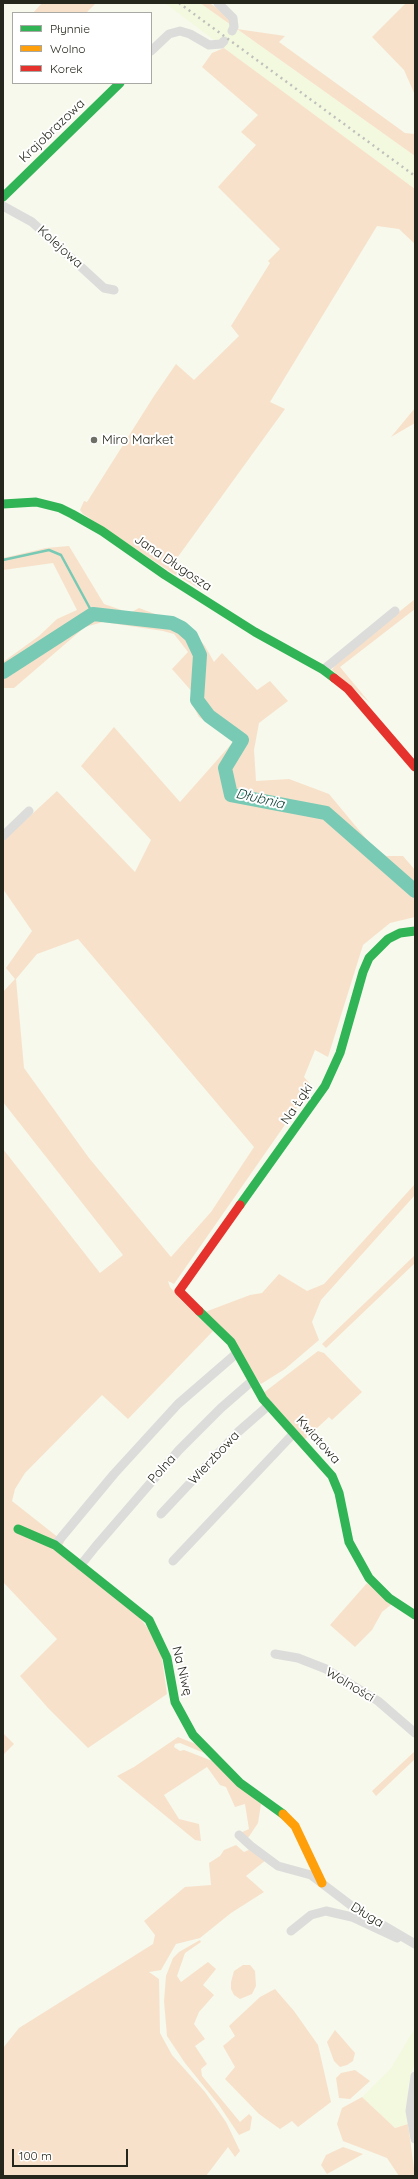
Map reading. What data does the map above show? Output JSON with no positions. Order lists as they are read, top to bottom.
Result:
{
  "streets": {
    "street": [
      "Krajobrazowa",
      "Kolejowa",
      "Jana Długosza",
      "Na Łąki",
      "Kwiatowa",
      "Wierzbowa",
      "Polna",
      "Na Niwę",
      "Wolności",
      "Długa"
    ]
  },
  "crossings": [
    ["Na Łąki", "Kwiatowa"],
    ["Kwiatowa", "Wierzbowa"],
    ["Kwiatowa", "Polna"],
    ["Polna", "Na Niwę"],
    ["Na Niwę", "Długa"]
  ],
  "water": ["Dłubnia"],
  "places": ["Miro Market"],
  "legend": ["Płynnie", "Wolno", "Korek"],
  "scale_bar": "100 m"
}
